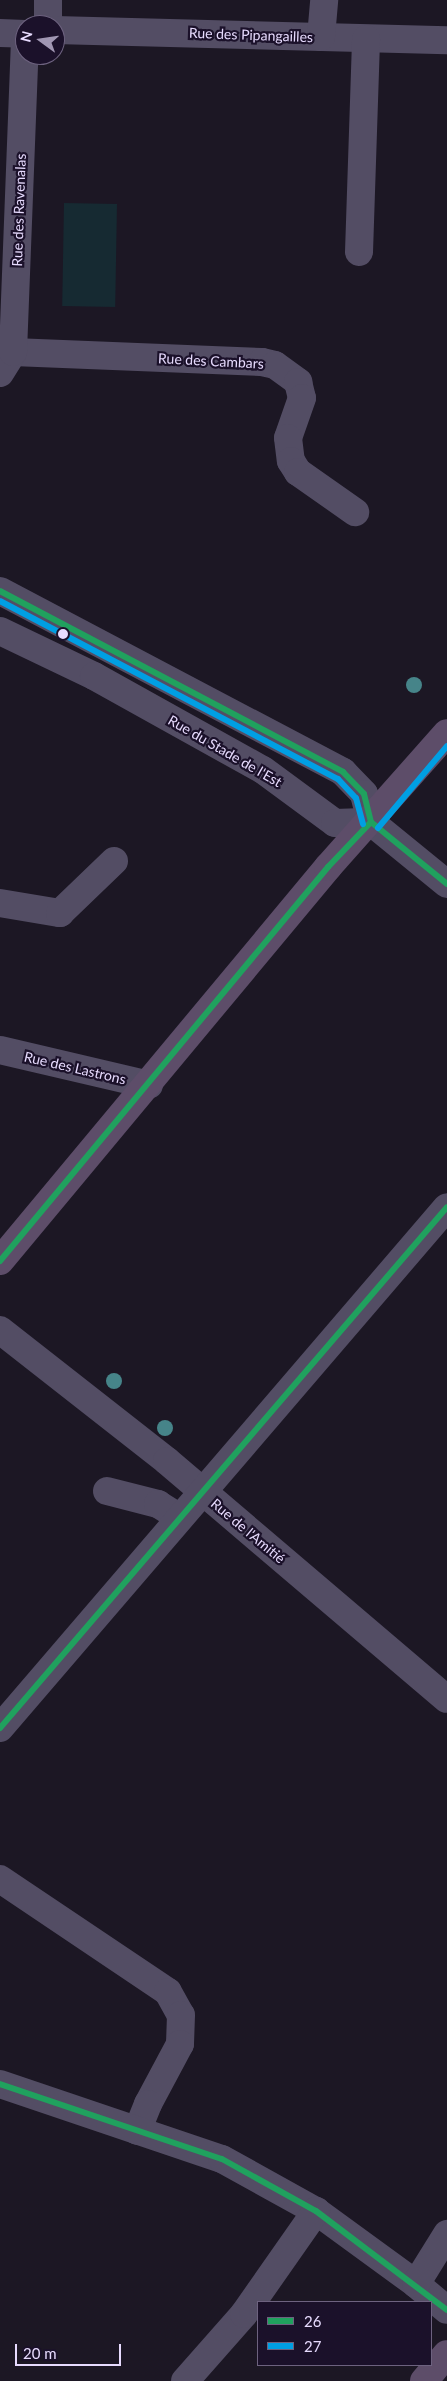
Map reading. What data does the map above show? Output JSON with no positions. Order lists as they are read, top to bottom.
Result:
{
  "streets": {
    "street": [
      "Rue des Pipangailles",
      "Rue des Ravenalas",
      "Rue des Cambars",
      "Rue du Stade de l'Est",
      "Rue des Lastrons",
      "Rue de l'Amitié"
    ]
  },
  "crossings": [
    ["Rue des Ravenalas", "Rue des Cambars"]
  ],
  "lines": ["transit line 26", "transit line 27"],
  "legend": ["26", "27"],
  "scale_bar": "20 m",
  "north": "left"
}
